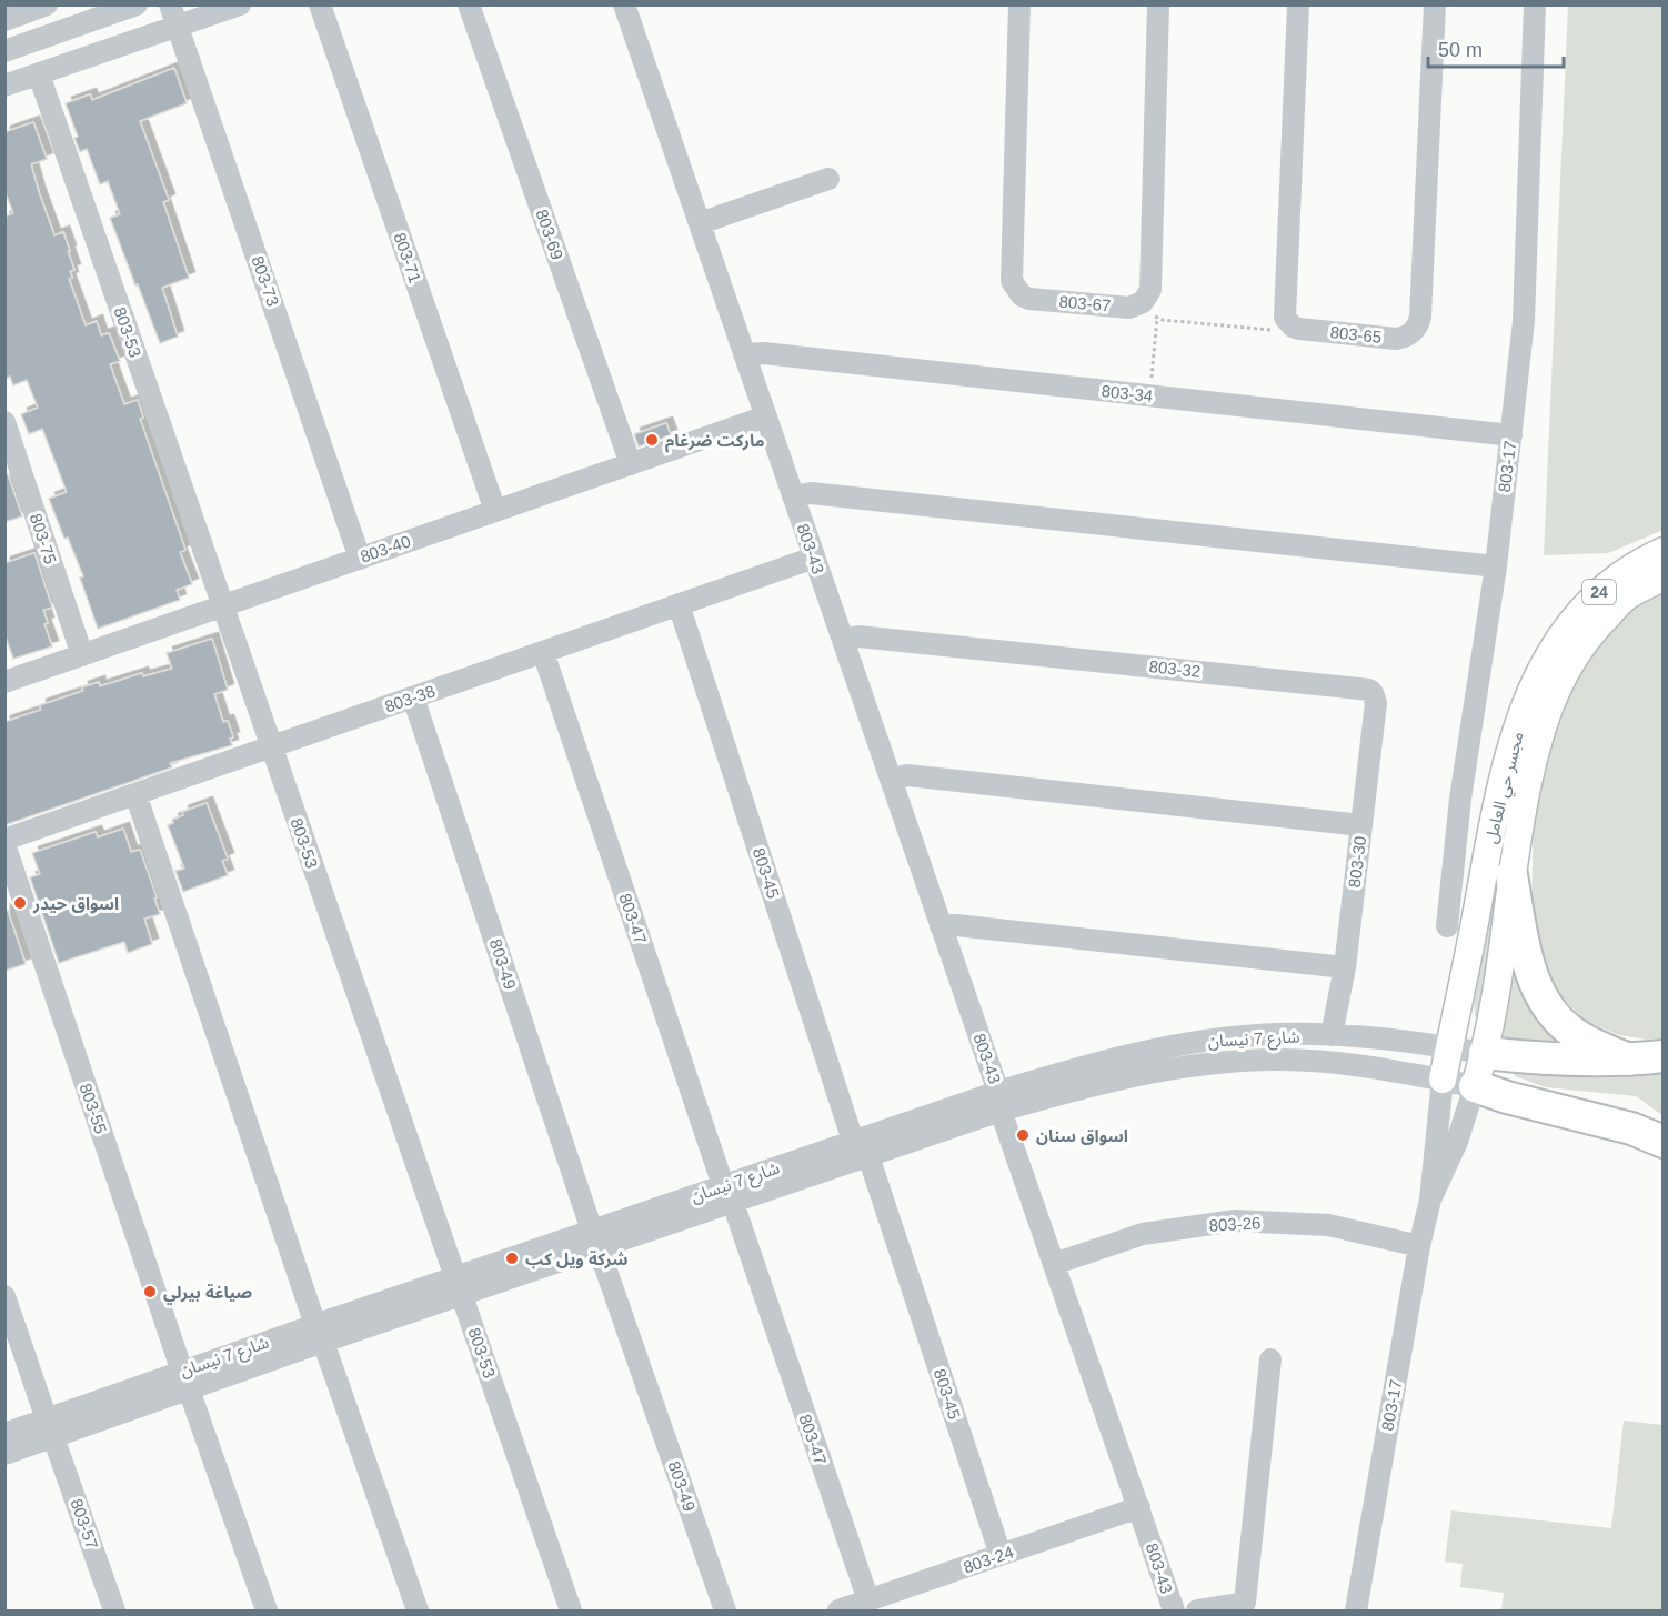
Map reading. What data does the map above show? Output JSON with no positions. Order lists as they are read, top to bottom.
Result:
{
  "streets": {
    "main road": ["24", "مجسر حي العامل"],
    "street": [
      "803-69",
      "803-71",
      "803-73",
      "803-67",
      "803-53",
      "803-65",
      "803-34",
      "803-17",
      "803-75",
      "803-40",
      "803-43",
      "803-32",
      "803-38",
      "803-30",
      "803-45",
      "803-47",
      "803-49",
      "شارع 7 نيسان",
      "803-55",
      "803-26",
      "803-57",
      "803-24"
    ]
  },
  "crossings": [
    ["803-69", "803-40"],
    ["803-71", "803-40"],
    ["803-73", "803-40"],
    ["803-53", "803-40"],
    ["803-53", "803-38"],
    ["803-53", "شارع 7 نيسان"],
    ["803-34", "803-17"],
    ["803-34", "803-43"],
    ["803-17", "مجسر حي العامل"],
    ["803-17", "شارع 7 نيسان"],
    ["803-17", "803-26"],
    ["803-75", "803-40"],
    ["803-40", "803-43"],
    ["803-43", "803-32"],
    ["803-43", "803-38"],
    ["803-43", "803-30"],
    ["803-43", "شارع 7 نيسان"],
    ["803-43", "803-26"],
    ["803-43", "803-24"],
    ["803-32", "803-30"],
    ["803-38", "803-45"],
    ["803-38", "803-47"],
    ["803-38", "803-49"],
    ["803-38", "803-55"],
    ["مجسر حي العامل", "شارع 7 نيسان"],
    ["803-30", "شارع 7 نيسان"],
    ["803-45", "شارع 7 نيسان"],
    ["803-45", "803-24"],
    ["803-47", "شارع 7 نيسان"],
    ["803-47", "803-24"],
    ["803-49", "شارع 7 نيسان"],
    ["شارع 7 نيسان", "803-55"],
    ["شارع 7 نيسان", "803-57"]
  ],
  "places": [
    "ماركت ضرغام",
    "اسواق حيدر",
    "اسواق سنان",
    "شركة ويل كب",
    "صياغة بيرلي"
  ],
  "scale_bar": "50 m"
}
